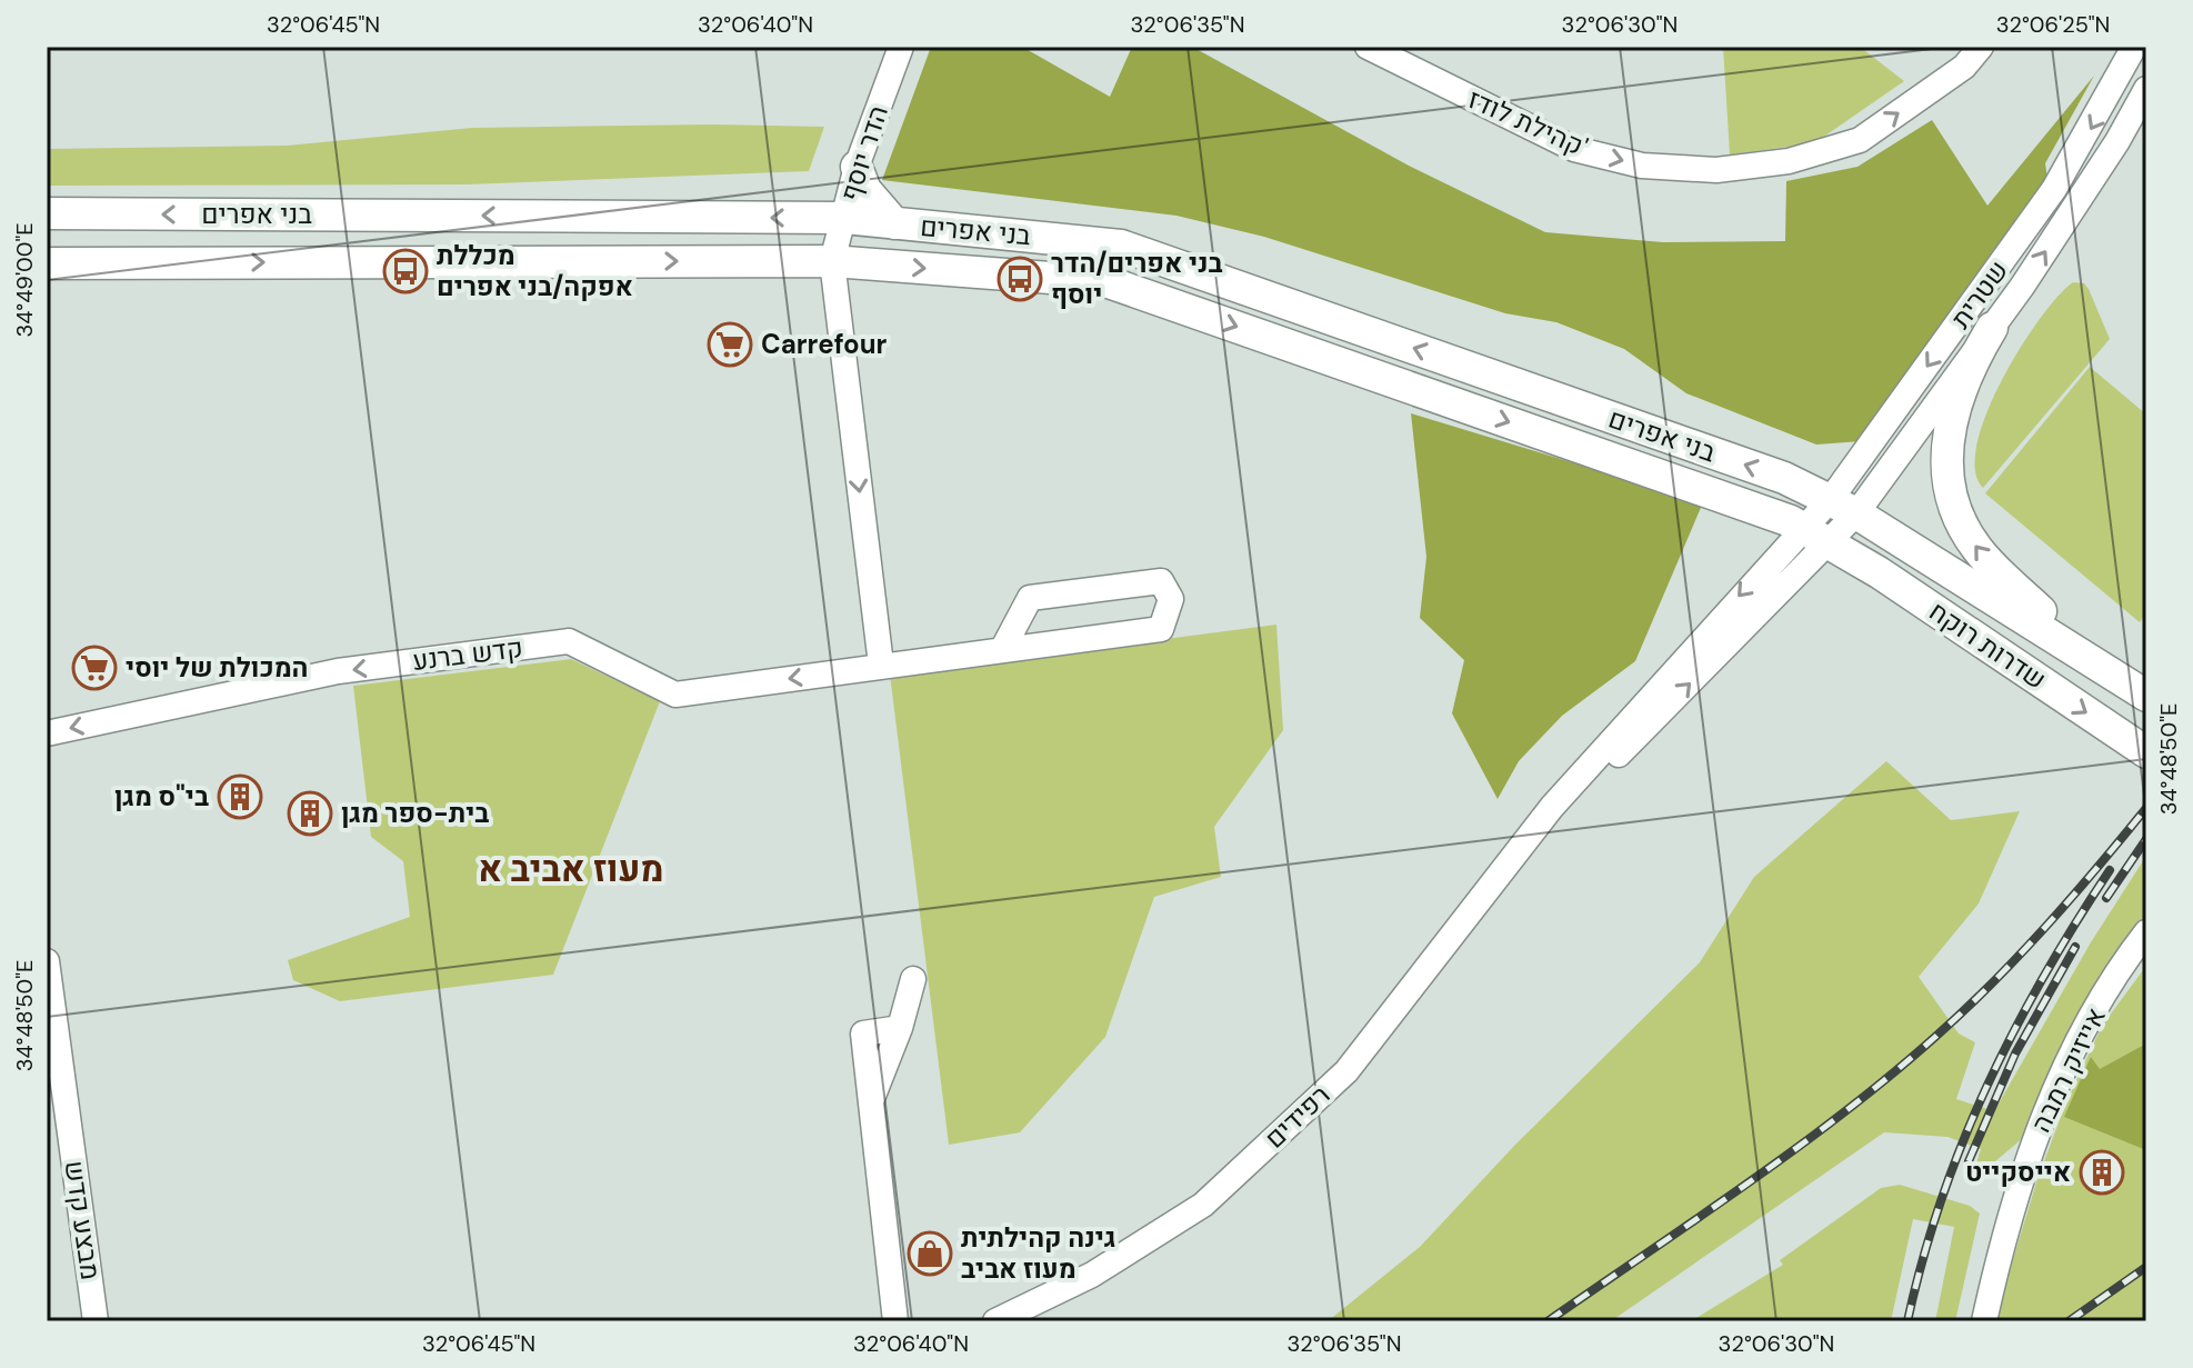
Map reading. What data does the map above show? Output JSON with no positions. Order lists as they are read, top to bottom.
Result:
{
  "streets": {
    "main road": ["בני אפרים", "שדרות רוקח"],
    "street": [
      "קהילת לודז'",
      "הדר יוסף",
      "שטרית",
      "קדש ברנע",
      "אייזיק רמבה",
      "רפידים",
      "מבצע קדש"
    ]
  },
  "crossings": [
    ["הדר יוסף", "בני אפרים"],
    ["בני אפרים", "שטרית"],
    ["בני אפרים", "שדרות רוקח"],
    ["בני אפרים", "רפידים"],
    ["שטרית", "שדרות רוקח"],
    ["שטרית", "רפידים"],
    ["שדרות רוקח", "רפידים"]
  ],
  "one_way": ["קהילת לודז'", "קדש ברנע"],
  "districts": ["מעוז אביב א"],
  "places": {
    "bus stop": ["מכללת אפקה/בני אפרים", "בני אפרים/הדר יוסף"],
    "supermarket": ["Carrefour", "המכולת של יוסי"],
    "building": ["בי\"ס מגן", "בית-ספר מגן", "אייסקייט"],
    "shop": ["גינה קהילתית מעוז אביב"]
  },
  "coordinates": [
    "32°06'45\"N",
    "32°06'40\"N",
    "32°06'35\"N",
    "32°06'30\"N",
    "32°06'25\"N",
    "34°49'00\"E",
    "34°48'50\"E"
  ]
}
